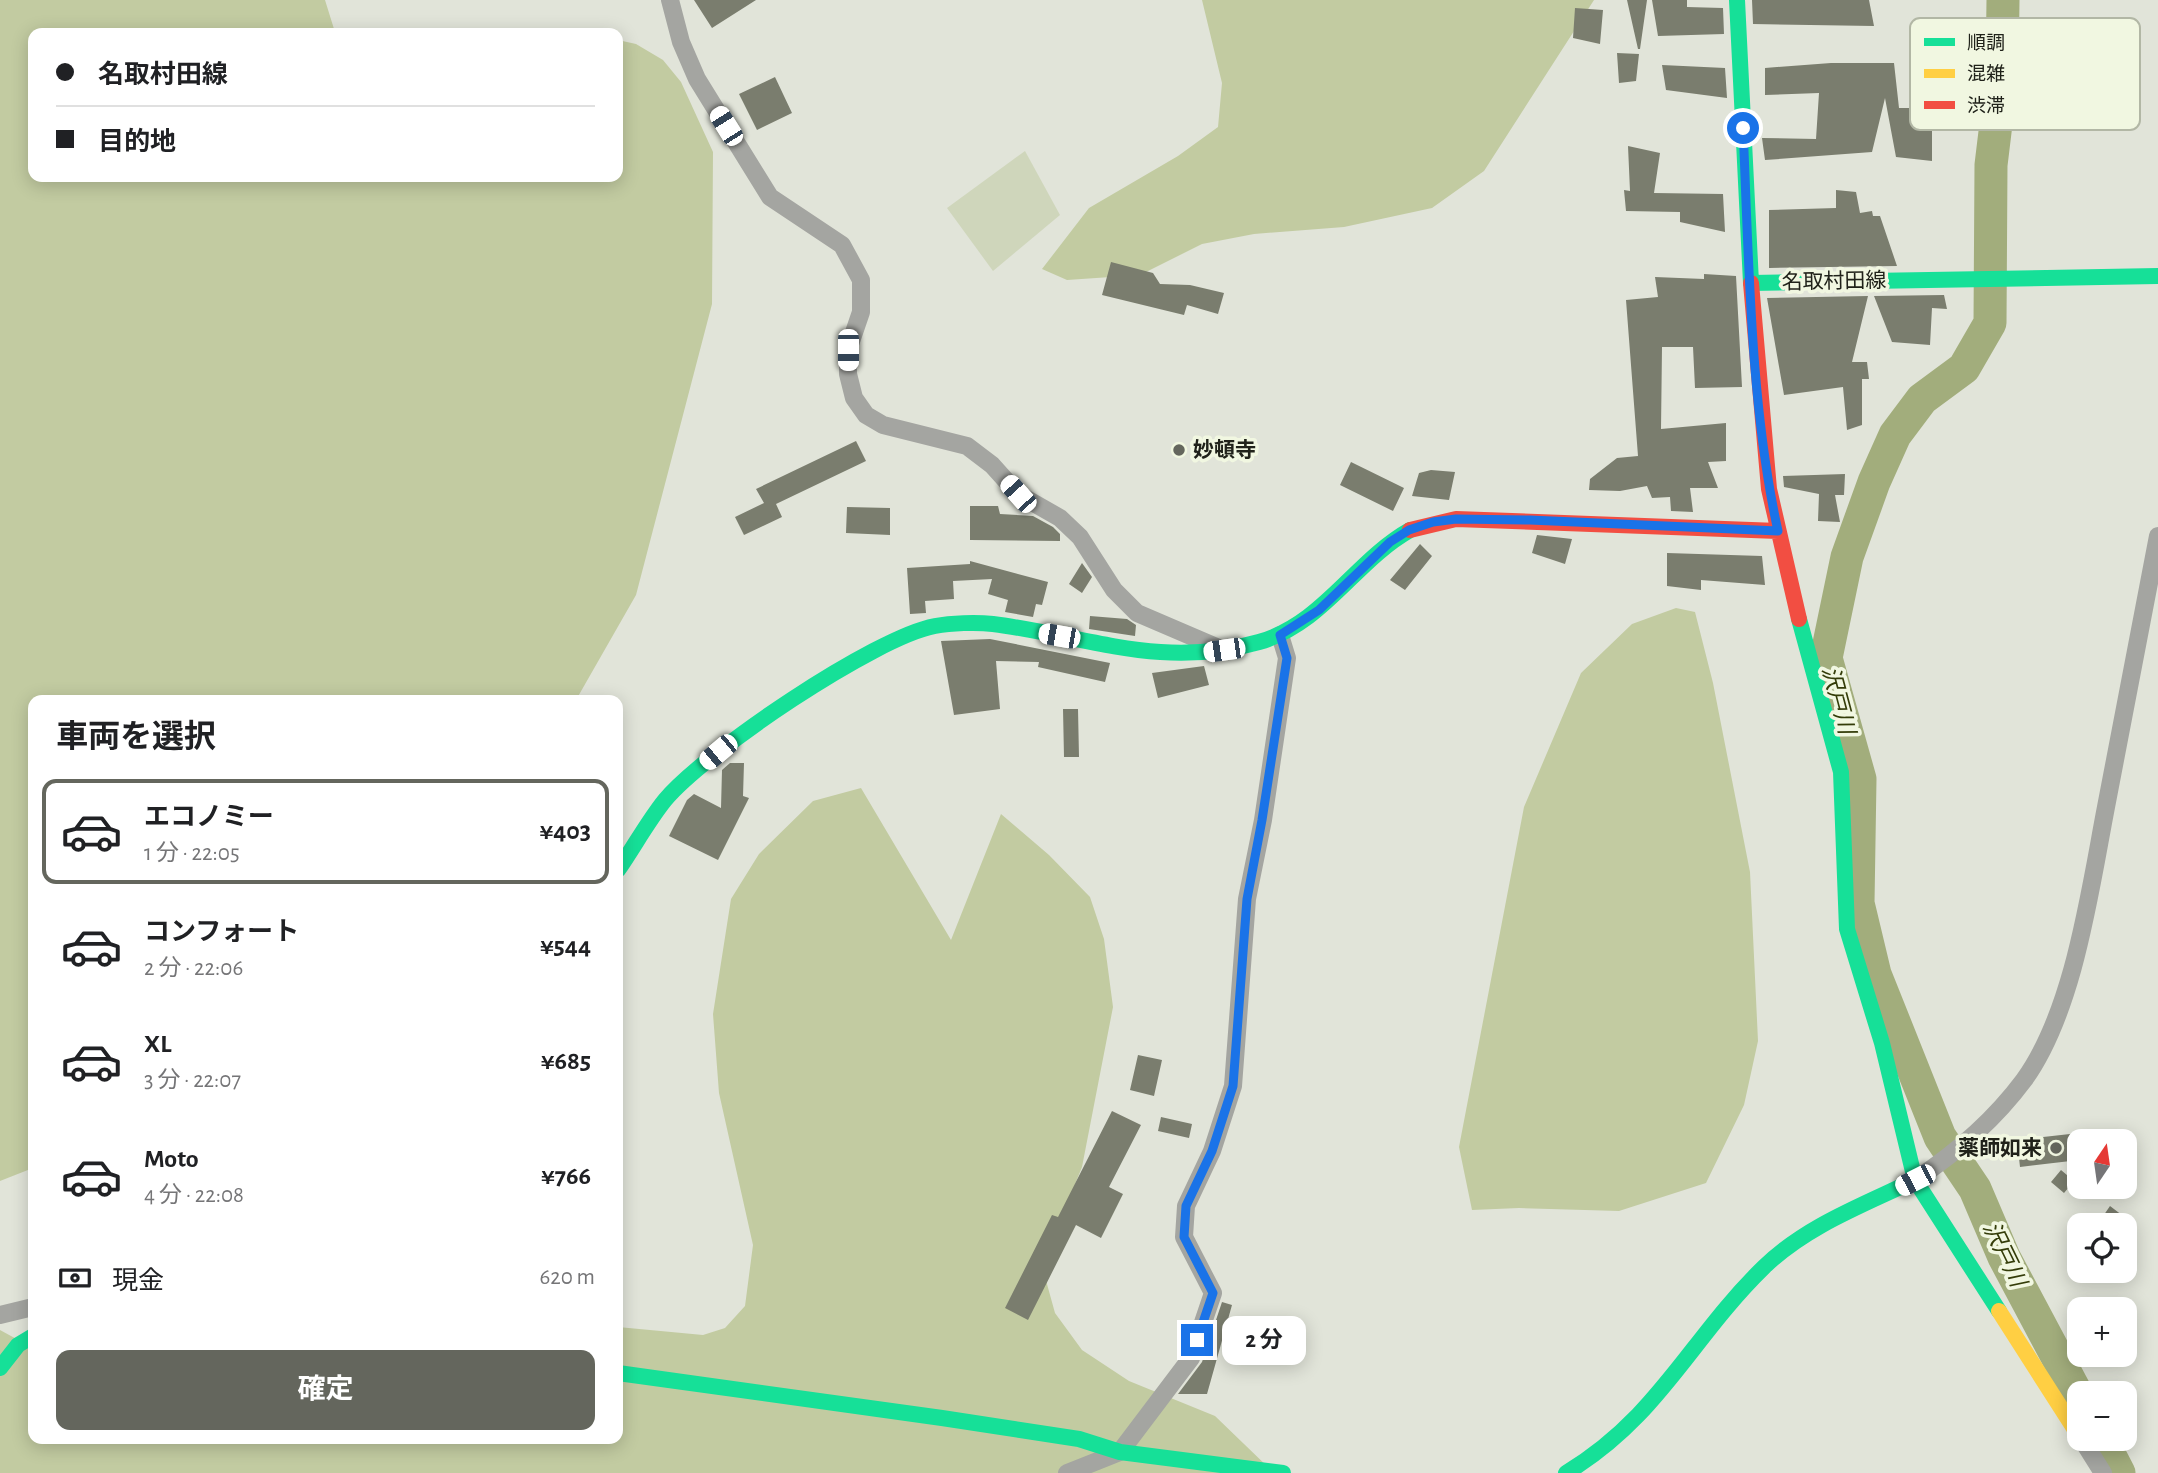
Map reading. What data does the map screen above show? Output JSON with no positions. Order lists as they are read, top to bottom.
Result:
{
  "streets": {
    "street": ["名取村田線"]
  },
  "water": ["沢戸川"],
  "places": ["妙頓寺", "薬師如来"],
  "legend": ["順調", "混雑", "渋滞"],
  "north": "top",
  "page": {
    "banner": ["名取村田線", "目的地"],
    "heading": "車両を選択",
    "list": [
      {
        "name": "エコノミー",
        "note": "1 分 · 22:05",
        "value": "¥403"
      },
      {
        "name": "コンフォート",
        "note": "2 分 · 22:06",
        "value": "¥544"
      },
      {
        "name": "XL",
        "note": "3 分 · 22:07",
        "value": "¥685"
      },
      {
        "name": "Moto",
        "note": "4 分 · 22:08",
        "value": "¥766"
      }
    ],
    "map_buttons": ["+", "−"],
    "pay": ["現金", "620 m"],
    "bubble": "2 分",
    "buttons": "確定"
  }
}
